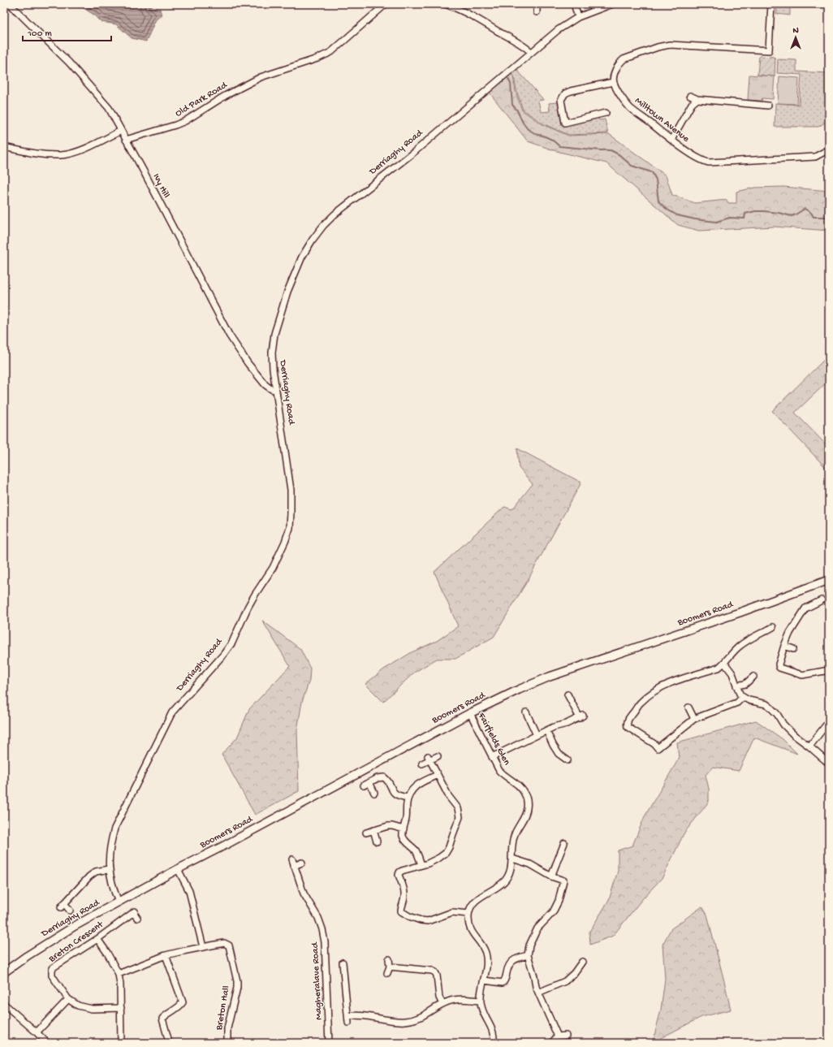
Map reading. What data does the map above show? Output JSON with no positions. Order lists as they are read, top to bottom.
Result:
{
  "streets": {
    "main road": ["Derriaghy Road", "Boomers Road"],
    "street": [
      "Old Park Road",
      "Milltown Avenue",
      "Ivy Hill",
      "Fairfields Glen",
      "Breton Crescent",
      "Magheralave Road",
      "Breton Hall"
    ]
  },
  "crossings": [
    ["Old Park Road", "Ivy Hill"],
    ["Derriaghy Road", "Ivy Hill"],
    ["Derriaghy Road", "Boomers Road"],
    ["Boomers Road", "Fairfields Glen"]
  ],
  "scale_bar": "100 m",
  "north": "top"
}
